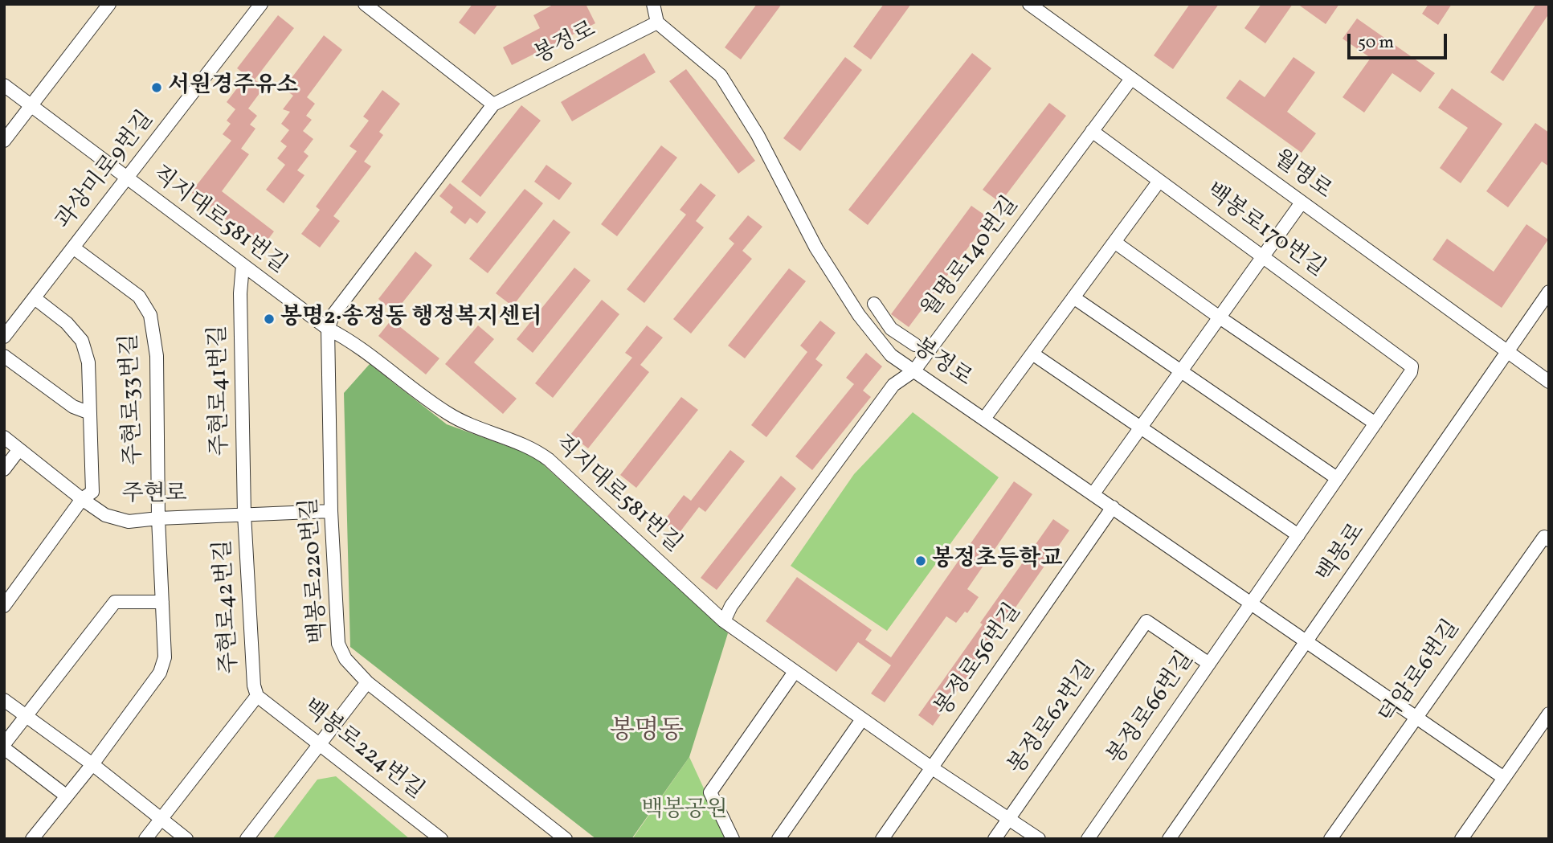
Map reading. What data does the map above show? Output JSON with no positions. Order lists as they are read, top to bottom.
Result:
{
  "streets": {
    "street": [
      "봉정로",
      "과상미로9번길",
      "월명로",
      "직지대로581번길",
      "백봉로170번길",
      "월명로140번길",
      "주현로41번길",
      "주현로33번길",
      "주현로",
      "백봉로",
      "백봉로220번길",
      "주현로42번길",
      "봉정로56번길",
      "덕암로6번길",
      "봉정로66번길",
      "봉정로62번길",
      "백봉로224번길"
    ]
  },
  "crossings": [
    ["봉정로", "월명로140번길"],
    ["봉정로", "백봉로"],
    ["봉정로", "봉정로56번길"],
    ["봉정로", "덕암로6번길"],
    ["봉정로", "봉정로66번길"],
    ["과상미로9번길", "직지대로581번길"],
    ["과상미로9번길", "주현로33번길"],
    ["월명로", "월명로140번길"],
    ["월명로", "백봉로"],
    ["직지대로581번길", "월명로140번길"],
    ["직지대로581번길", "주현로41번길"],
    ["직지대로581번길", "백봉로220번길"],
    ["직지대로581번길", "봉정로56번길"],
    ["직지대로581번길", "봉정로62번길"],
    ["백봉로170번길", "월명로140번길"],
    ["백봉로170번길", "봉정로66번길"],
    ["주현로41번길", "주현로"],
    ["주현로41번길", "주현로42번길"],
    ["주현로33번길", "주현로"],
    ["주현로", "백봉로220번길"],
    ["주현로", "주현로42번길"],
    ["주현로42번길", "백봉로224번길"],
    ["봉정로66번길", "봉정로62번길"]
  ],
  "districts": ["봉명동"],
  "parks": ["백봉공원"],
  "places": ["서원경주유소", "봉명2·송정동 행정복지센터", "봉정초등학교"],
  "scale_bar": "50 m"
}
